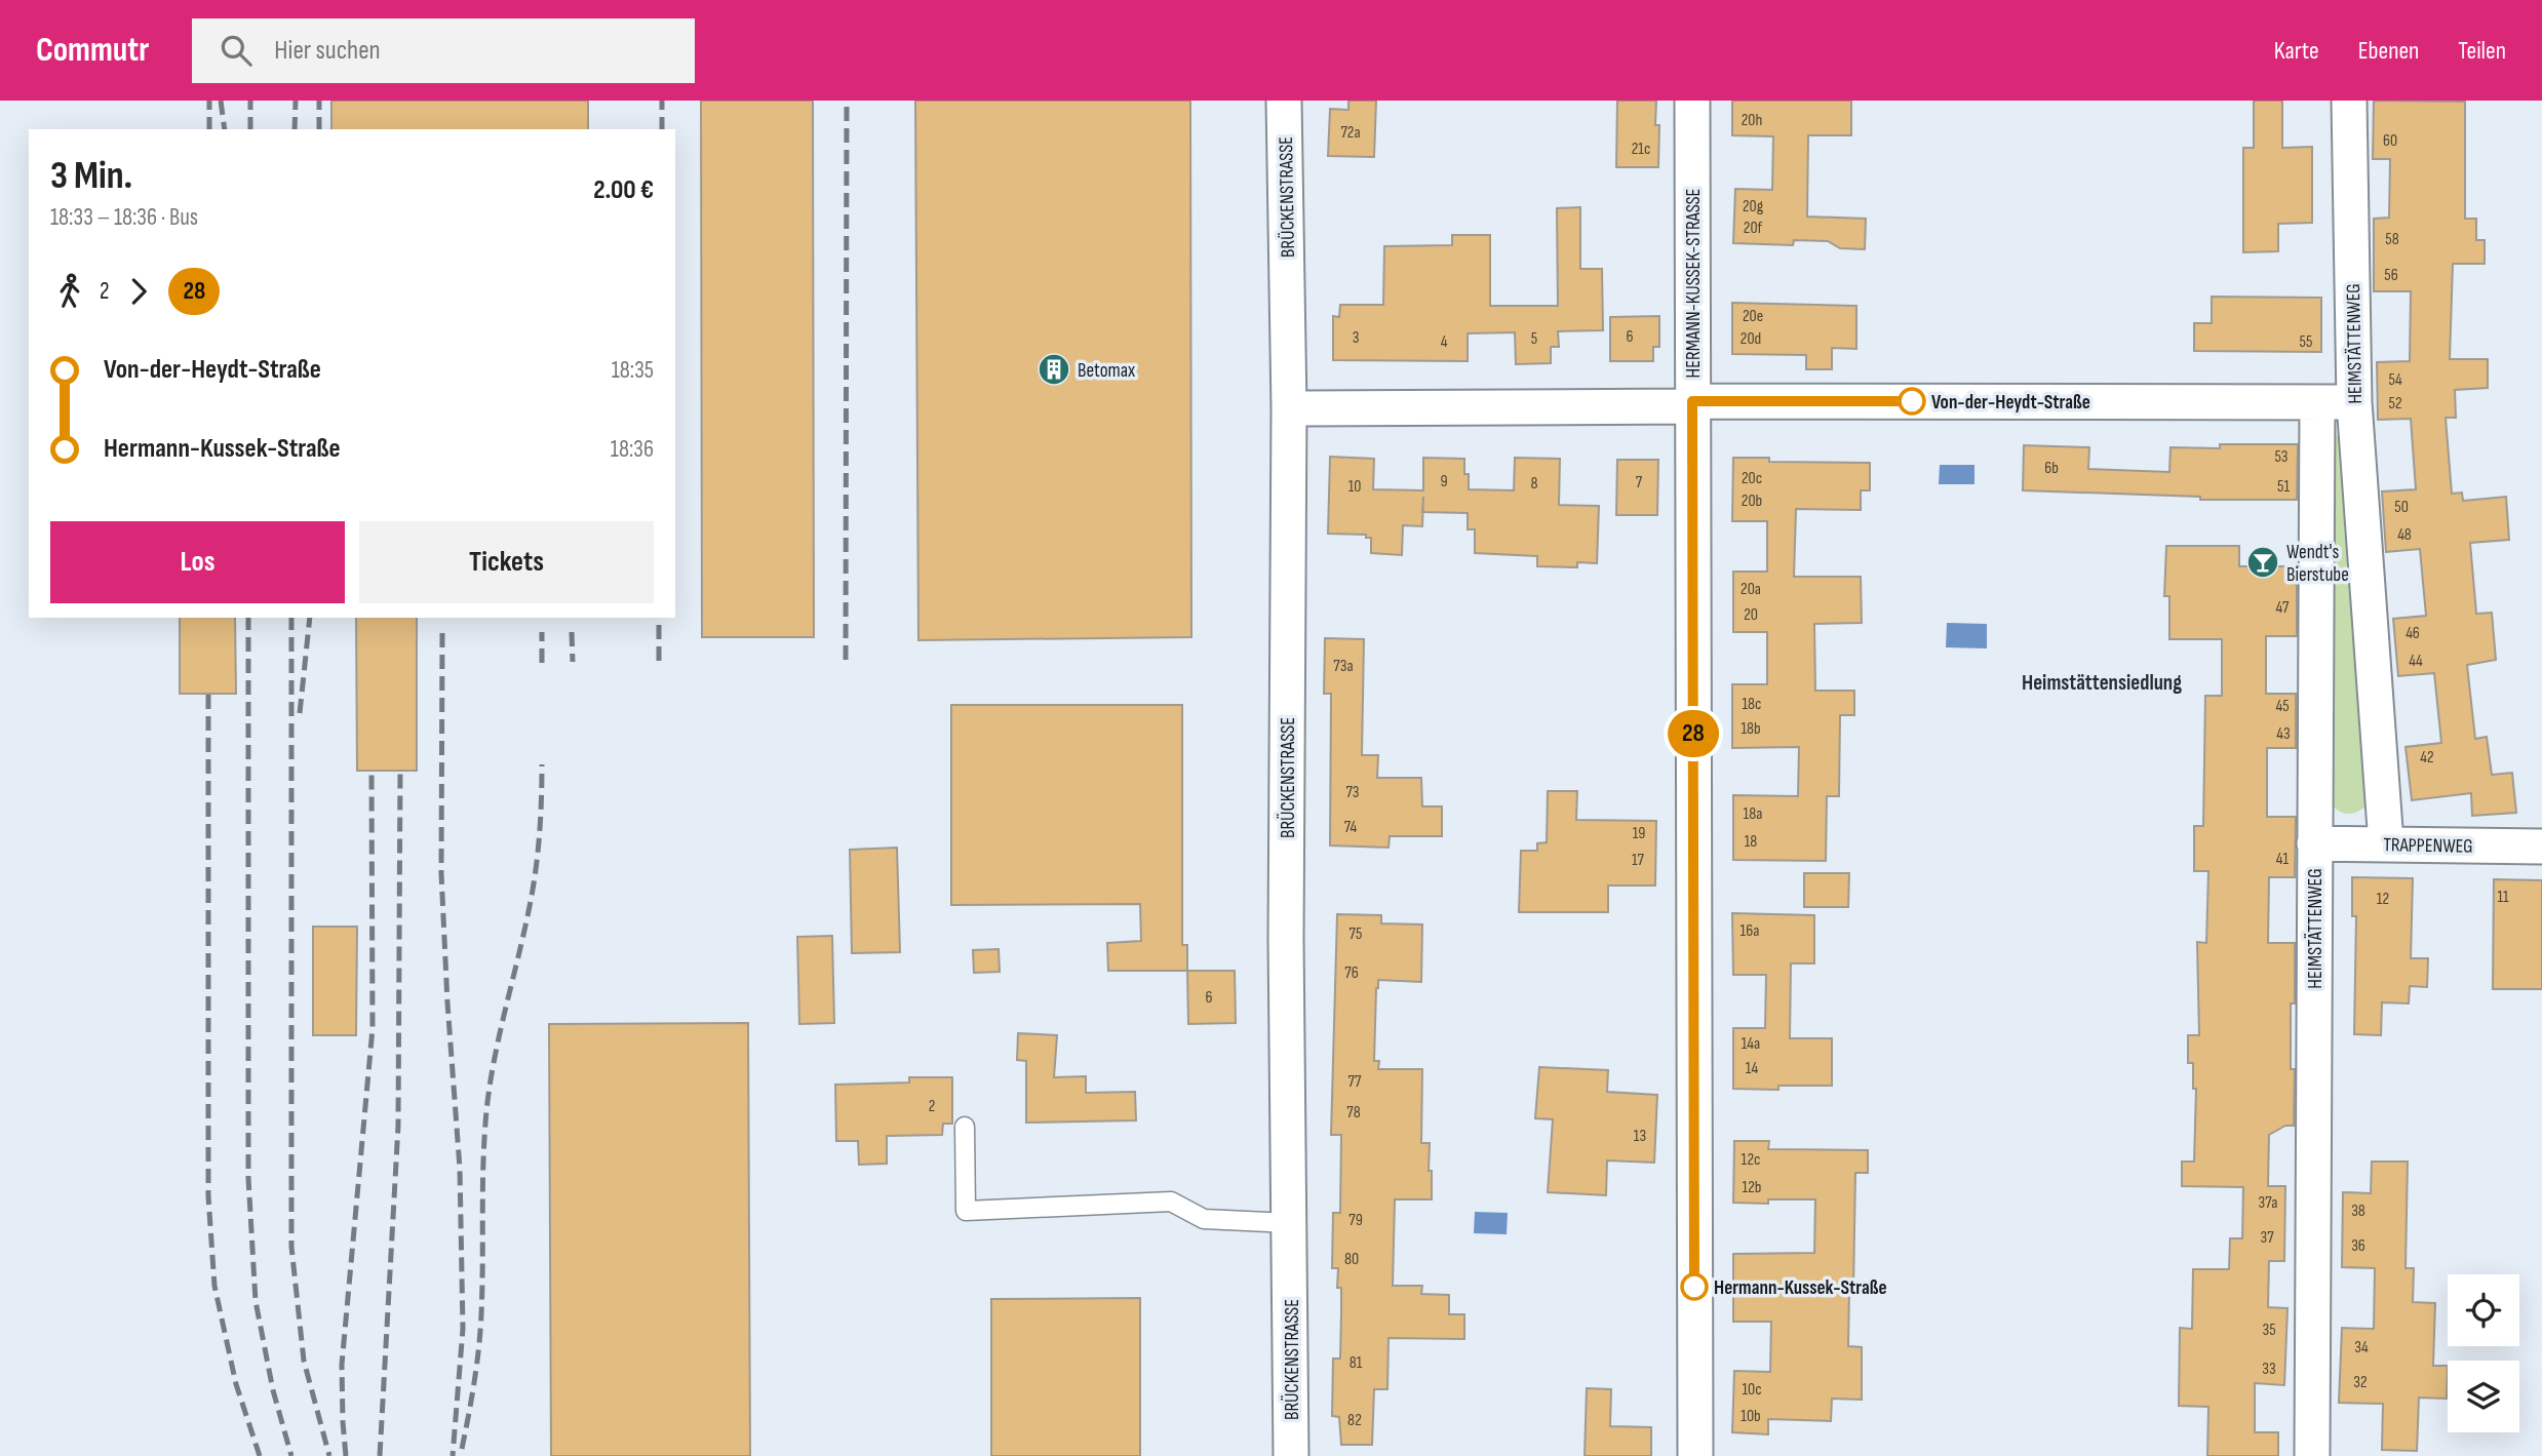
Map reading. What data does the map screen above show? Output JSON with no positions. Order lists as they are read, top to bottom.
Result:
{
  "streets": {
    "street": [
      "BRÜCKENSTRASSE",
      "HERMANN-KUSSEK-STRASSE",
      "HEIMSTÄTTENWEG",
      "TRAPPENWEG"
    ]
  },
  "crossings": [
    ["HEIMSTÄTTENWEG", "TRAPPENWEG"]
  ],
  "districts": ["Heimstättensiedlung"],
  "places": {
    "building": ["Betomax"],
    "other": ["Von-der-Heydt-Straße", "Hermann-Kussek-Straße"],
    "bar": ["Wendt's Bierstube"]
  },
  "lines": ["bus line 28"],
  "house_numbers": [
    "20h",
    "72a",
    "60",
    "21c",
    "20g",
    "20f",
    "58",
    "56",
    "20e",
    "6",
    "3",
    "5",
    "20d",
    "4",
    "55",
    "54",
    "52",
    "53",
    "6b",
    "20c",
    "9",
    "7",
    "8",
    "10",
    "51",
    "20b",
    "50",
    "48",
    "20a",
    "47",
    "20",
    "46",
    "44",
    "73a",
    "18c",
    "45",
    "18b",
    "43",
    "42",
    "73",
    "18a",
    "74",
    "19",
    "18",
    "41",
    "17",
    "11",
    "12",
    "16a",
    "75",
    "76",
    "6",
    "14a",
    "14",
    "77",
    "2",
    "78",
    "13",
    "12c",
    "12b",
    "37a",
    "38",
    "79",
    "37",
    "36",
    "80",
    "35",
    "34",
    "81",
    "33",
    "32",
    "10c",
    "10b",
    "82"
  ],
  "page": {
    "header": "Commutr",
    "search": "Hier suchen",
    "nav": ["Karte", "Ebenen", "Teilen"],
    "on_map": "28",
    "heading": ["3 Min.", "18:33 – 18:36 · Bus", "2.00 €"],
    "legs": ["2", "28"],
    "list": [
      {
        "name": "Von-der-Heydt-Straße",
        "value": "18:35"
      },
      {
        "name": "Hermann-Kussek-Straße",
        "value": "18:36"
      }
    ],
    "buttons": ["Los", "Tickets"]
  }
}
